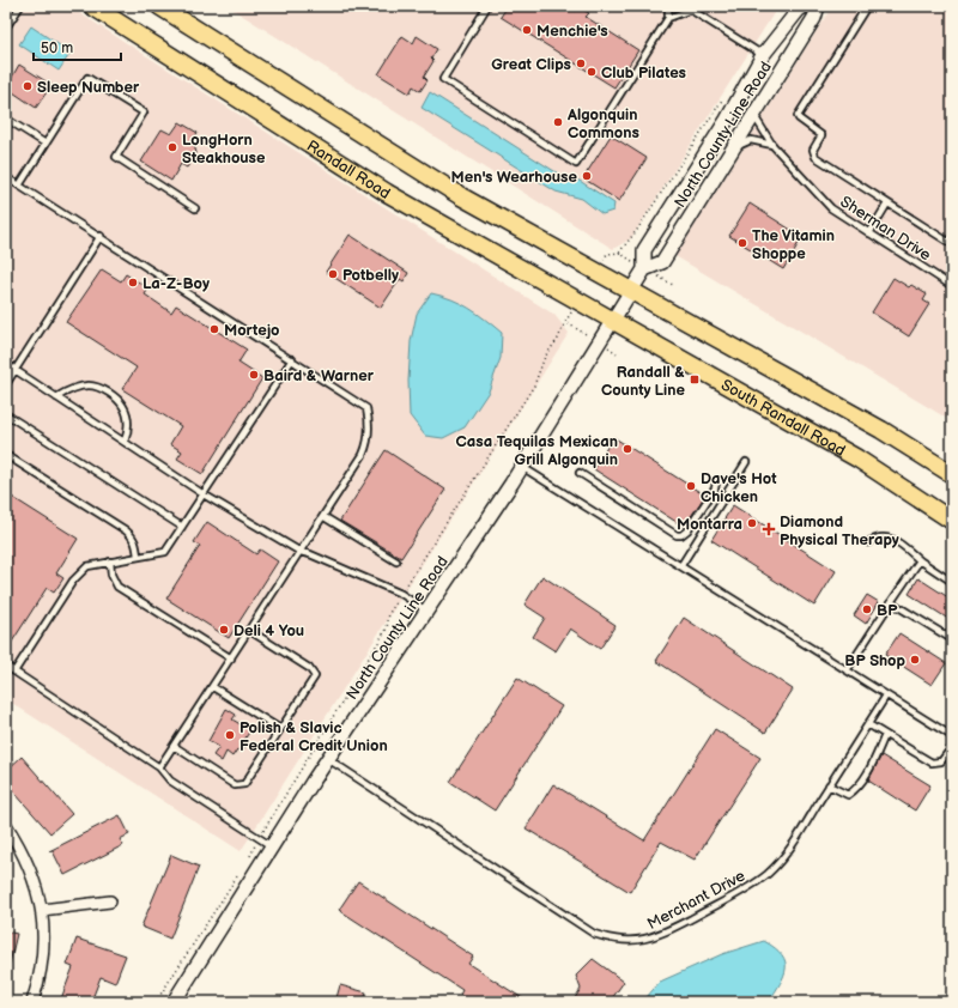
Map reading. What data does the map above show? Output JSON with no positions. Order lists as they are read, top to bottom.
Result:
{
  "streets": {
    "main road": ["Randall Road", "South Randall Road"],
    "street": ["North County Line Road"],
    "lane": ["Sherman Drive", "Merchant Drive"]
  },
  "crossings": [
    ["North County Line Road", "Randall Road"],
    ["North County Line Road", "Sherman Drive"],
    ["North County Line Road", "South Randall Road"],
    ["North County Line Road", "Merchant Drive"],
    ["Randall Road", "South Randall Road"]
  ],
  "places": {
    "other": [
      "Menchie's",
      "Great Clips",
      "Club Pilates",
      "Sleep Number",
      "Algonquin Commons",
      "LongHorn Steakhouse",
      "Men's Wearhouse",
      "The Vitamin Shoppe",
      "Potbelly",
      "La-Z-Boy",
      "Mortejo",
      "Baird & Warner",
      "Casa Tequilas Mexican Grill Algonquin",
      "Dave's Hot Chicken",
      "Montarra",
      "BP",
      "Deli 4 You",
      "BP Shop",
      "Polish & Slavic Federal Credit Union"
    ],
    "transit": ["Randall & County Line"],
    "health": ["Diamond Physical Therapy"]
  },
  "scale_bar": "50 m"
}
